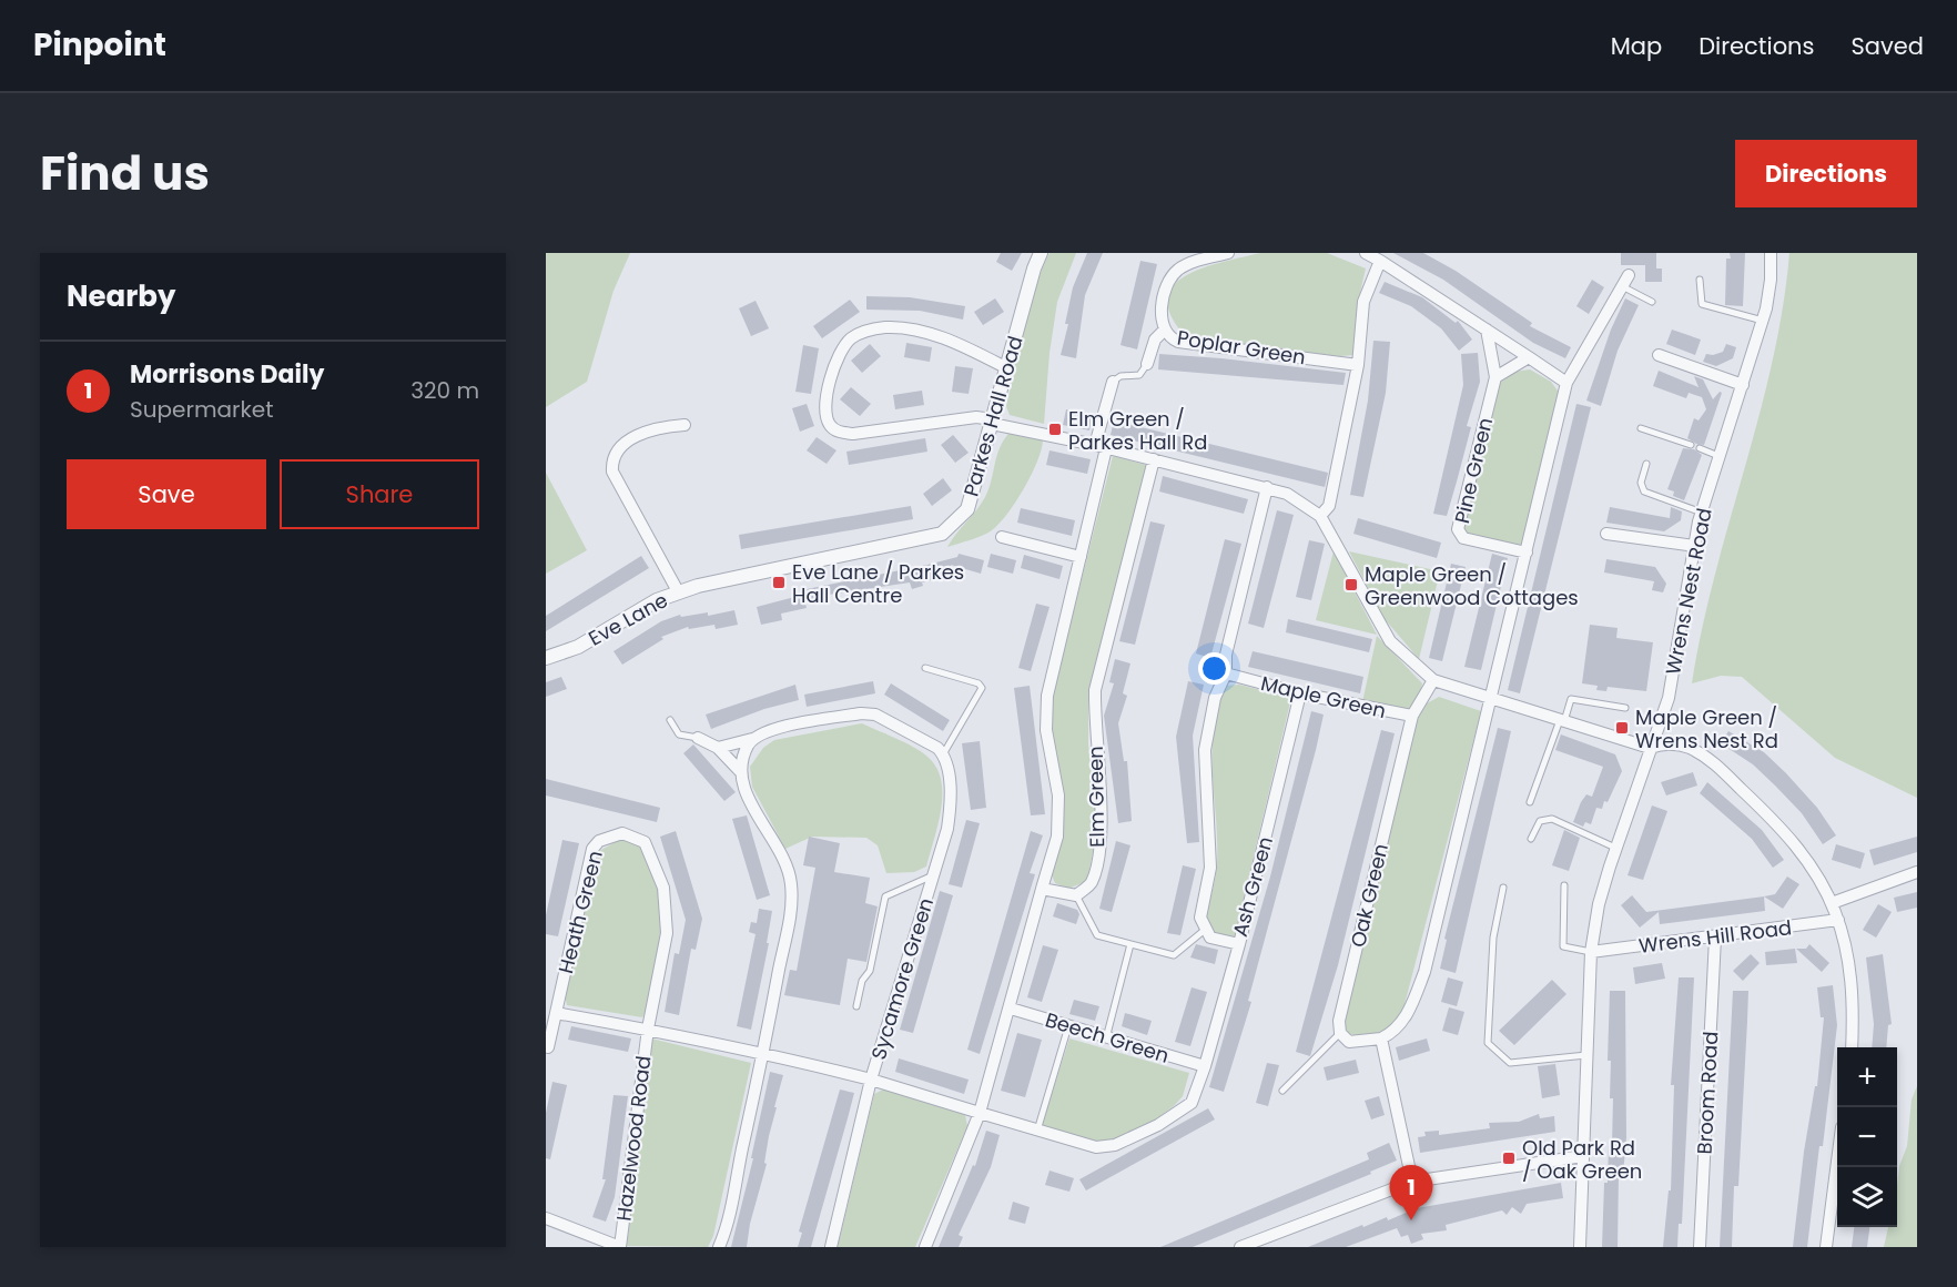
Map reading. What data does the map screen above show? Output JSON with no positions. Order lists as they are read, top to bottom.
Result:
{
  "streets": {
    "street": [
      "Poplar Green",
      "Parkes Hall Road",
      "Pine Green",
      "Wrens Nest Road",
      "Eve Lane",
      "Maple Green",
      "Elm Green",
      "Ash Green",
      "Oak Green",
      "Heath Green",
      "Wrens Hill Road",
      "Sycamore Green",
      "Beech Green",
      "Broom Road",
      "Hazelwood Road"
    ]
  },
  "crossings": [
    ["Parkes Hall Road", "Eve Lane"],
    ["Wrens Nest Road", "Wrens Hill Road"],
    ["Maple Green", "Ash Green"],
    ["Maple Green", "Oak Green"],
    ["Heath Green", "Hazelwood Road"],
    ["Wrens Hill Road", "Broom Road"]
  ],
  "places": {
    "transit": [
      "Elm Green / Parkes Hall Rd",
      "Eve Lane / Parkes Hall Centre",
      "Maple Green / Greenwood Cottages",
      "Maple Green / Wrens Nest Rd",
      "Old Park Rd / Oak Green"
    ]
  },
  "page": {
    "header": "Pinpoint",
    "nav": ["Map", "Directions", "Saved"],
    "title": "Find us",
    "buttons": [
      "Directions",
      ["Save", "Share"]
    ],
    "heading": "Nearby",
    "list": [
      {
        "mark": "1",
        "name": "Morrisons Daily",
        "note": "Supermarket",
        "value": "320 m"
      }
    ],
    "map_buttons": ["+", "−"],
    "pins": "1"
  }
}
